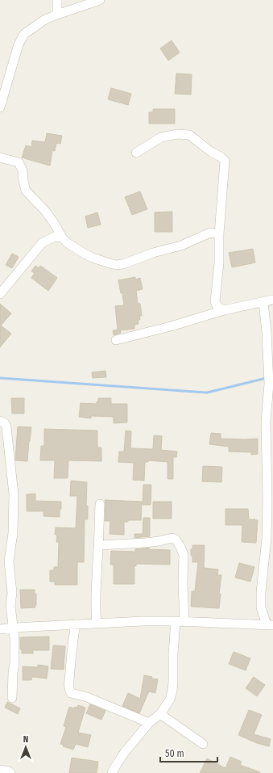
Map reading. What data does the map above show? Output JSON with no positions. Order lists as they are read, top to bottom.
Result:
{
  "scale_bar": "50 m",
  "north": "top"
}
